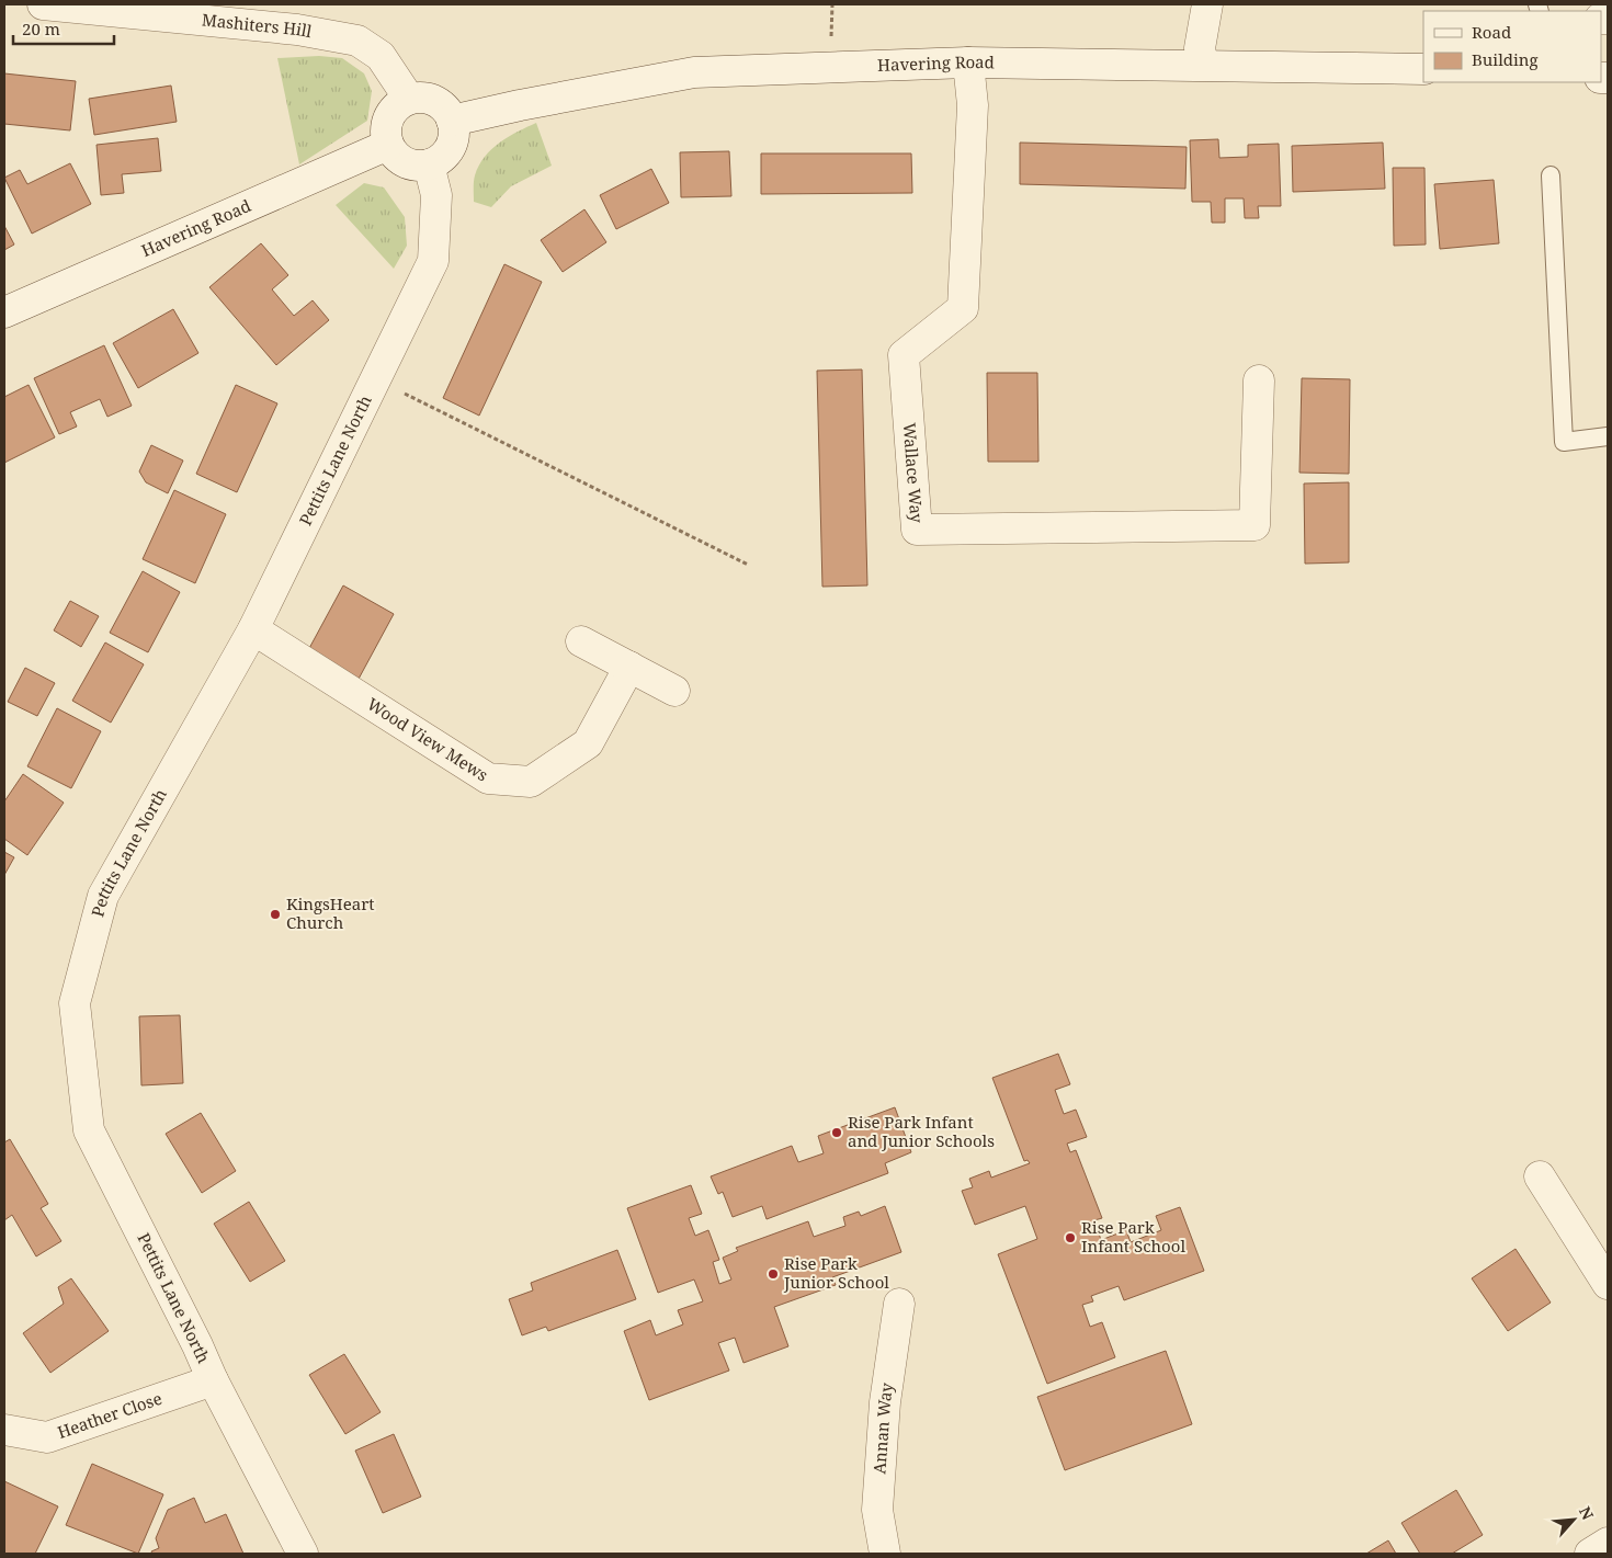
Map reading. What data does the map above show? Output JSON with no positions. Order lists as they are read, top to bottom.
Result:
{
  "streets": {
    "street": [
      "Mashiters Hill",
      "Havering Road",
      "Pettits Lane North",
      "Wallace Way",
      "Wood View Mews",
      "Heather Close",
      "Annan Way"
    ]
  },
  "crossings": [
    ["Mashiters Hill", "Havering Road"],
    ["Mashiters Hill", "Pettits Lane North"],
    ["Havering Road", "Pettits Lane North"],
    ["Havering Road", "Wallace Way"],
    ["Pettits Lane North", "Wood View Mews"],
    ["Pettits Lane North", "Heather Close"]
  ],
  "places": [
    "KingsHeart Church",
    "Rise Park Infant and Junior Schools",
    "Rise Park Infant School",
    "Rise Park Junior School"
  ],
  "legend": ["Road", "Building"],
  "scale_bar": "20 m",
  "north": "top right"
}
